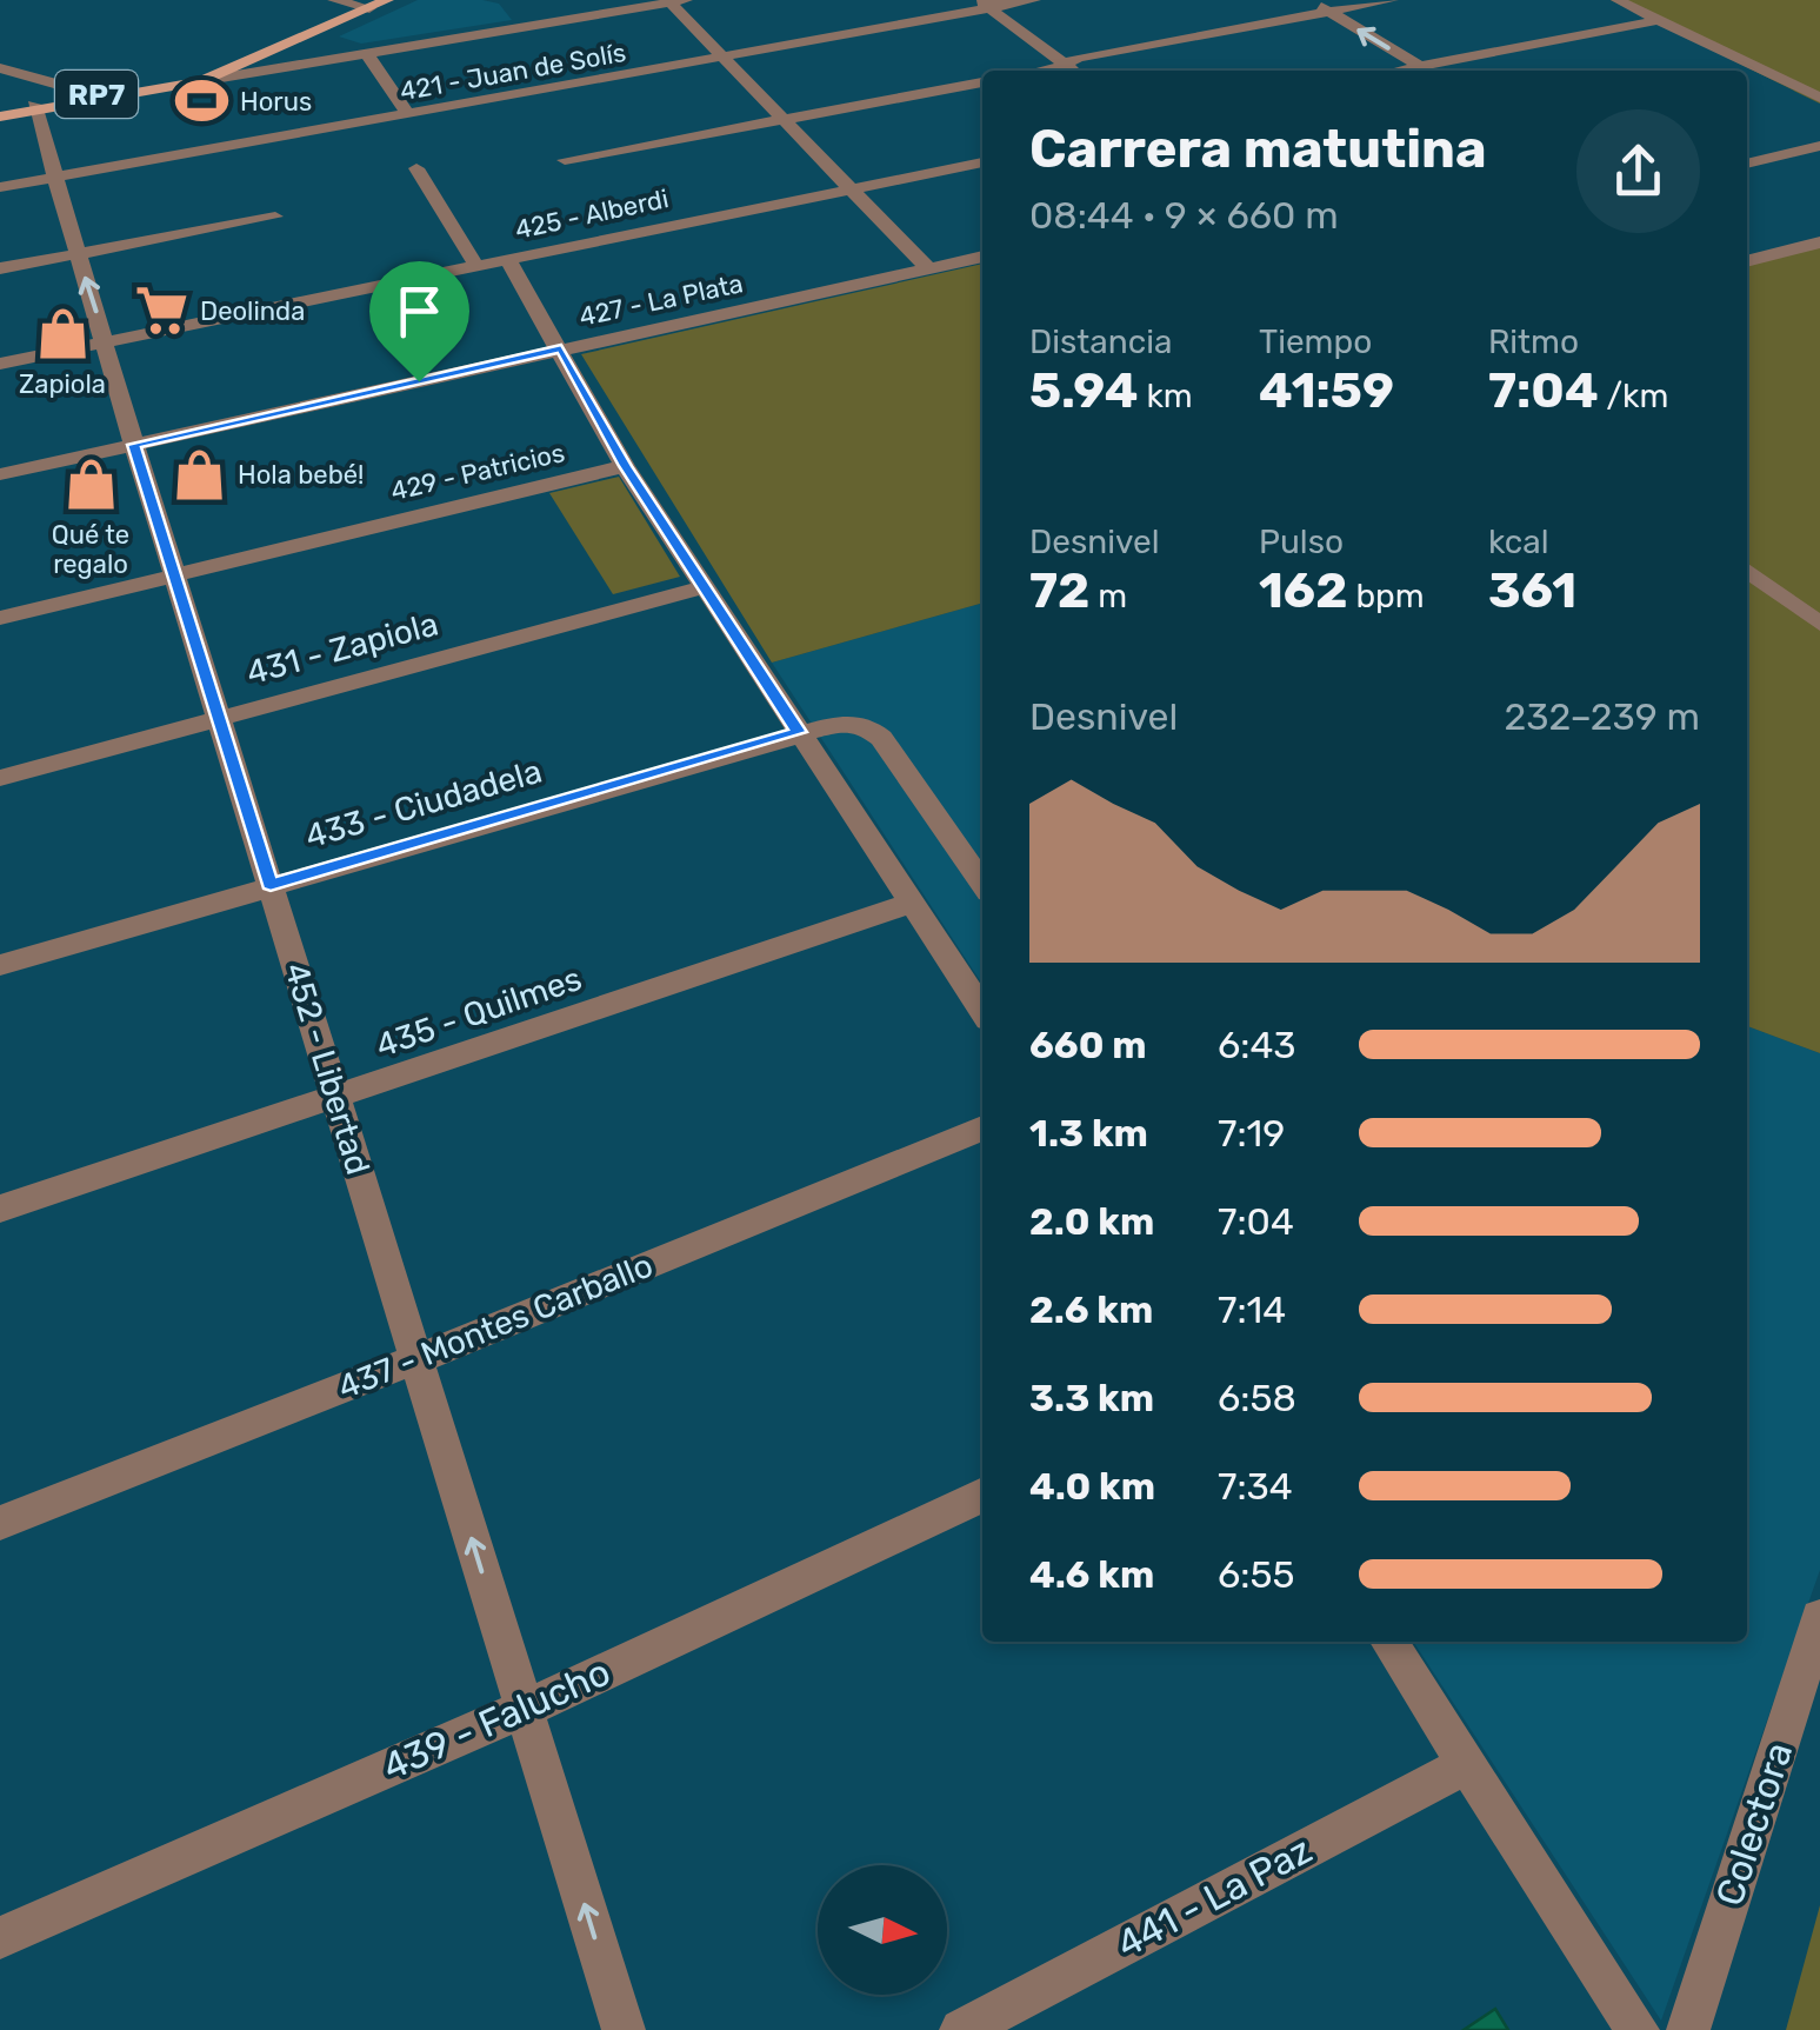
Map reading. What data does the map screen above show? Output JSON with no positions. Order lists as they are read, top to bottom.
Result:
{
  "streets": {
    "main road": ["RP7"],
    "street": [
      "421 - Juan de Solís",
      "425 - Alberdi",
      "427 - La Plata",
      "429 - Patricios",
      "431 - Zapiola",
      "433 - Ciudadela",
      "435 - Quilmes",
      "452 - Libertad",
      "437 - Montes Carballo",
      "439 - Falucho",
      "Colectora",
      "441 - La Paz"
    ]
  },
  "crossings": [
    ["421 - Juan de Solís", "452 - Libertad"],
    ["RP7", "452 - Libertad"],
    ["425 - Alberdi", "452 - Libertad"],
    ["427 - La Plata", "452 - Libertad"],
    ["429 - Patricios", "452 - Libertad"],
    ["431 - Zapiola", "452 - Libertad"],
    ["433 - Ciudadela", "452 - Libertad"],
    ["435 - Quilmes", "452 - Libertad"],
    ["452 - Libertad", "437 - Montes Carballo"],
    ["452 - Libertad", "439 - Falucho"]
  ],
  "one_way": ["452 - Libertad"],
  "places": {
    "sports": ["Horus"],
    "supermarket": ["Deolinda"],
    "shop": ["Zapiola", "Hola bebé!", "Qué te regalo"]
  },
  "north": "right",
  "page": {
    "heading": ["Carrera matutina", "08:44 · 9 × 660 m"],
    "stats": [
      ["Distancia", "5.94 km"],
      ["Tiempo", "41:59"],
      ["Ritmo", "7:04 /km"],
      ["Desnivel", "72 m"],
      ["Pulso", "162 bpm"],
      ["kcal", "361"]
    ],
    "chart": ["Desnivel", "232–239 m"],
    "list": [
      {
        "name": "660 m",
        "note": "6:43"
      },
      {
        "name": "1.3 km",
        "note": "7:19"
      },
      {
        "name": "2.0 km",
        "note": "7:04"
      },
      {
        "name": "2.6 km",
        "note": "7:14"
      },
      {
        "name": "3.3 km",
        "note": "6:58"
      },
      {
        "name": "4.0 km",
        "note": "7:34"
      },
      {
        "name": "4.6 km",
        "note": "6:55"
      }
    ]
  }
}
